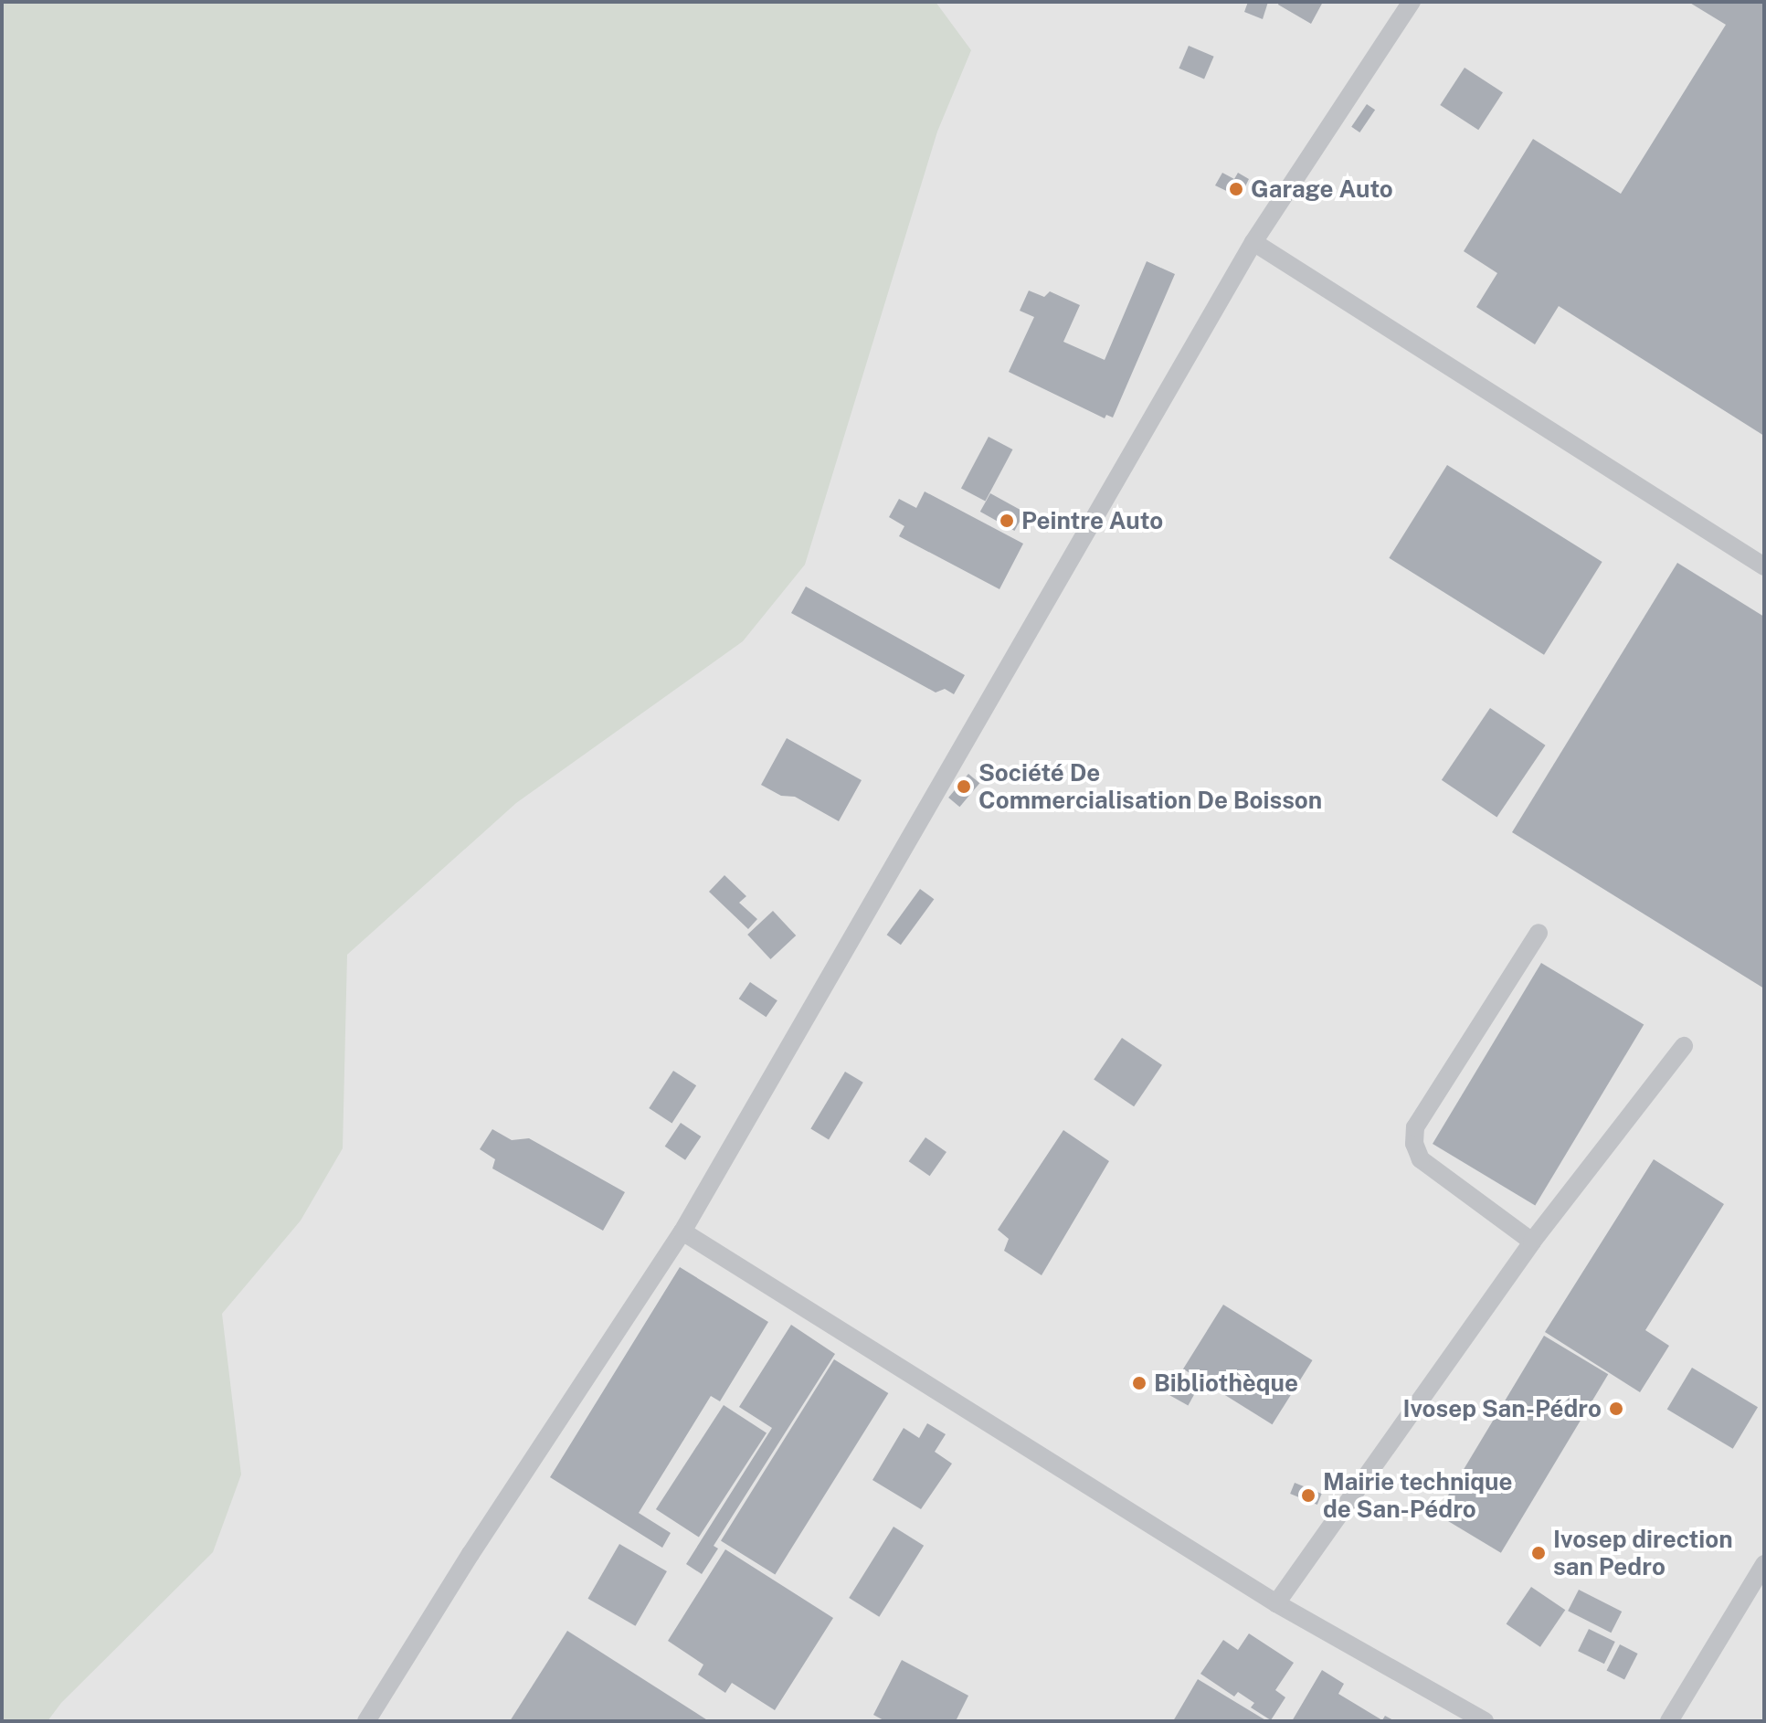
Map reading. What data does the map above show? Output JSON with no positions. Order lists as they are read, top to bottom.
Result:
{
  "places": [
    "Garage Auto",
    "Peintre Auto",
    "Société De Commercialisation De Boisson",
    "Bibliothèque",
    "Ivosep San-Pédro",
    "Mairie technique de San-Pédro",
    "Ivosep direction san Pedro"
  ]
}
